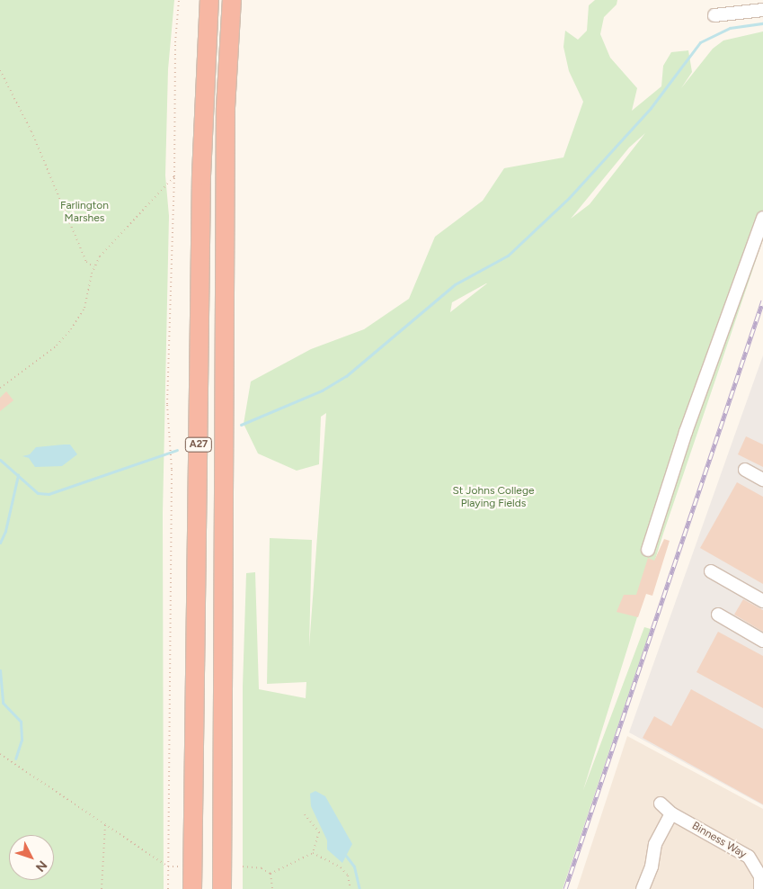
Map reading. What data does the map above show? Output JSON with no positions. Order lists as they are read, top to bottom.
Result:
{
  "streets": {
    "highway": ["A27"],
    "street": ["Binness Way"]
  },
  "parks": ["Farlington Marshes", "St Johns College Playing Fields"],
  "north": "bottom right"
}
